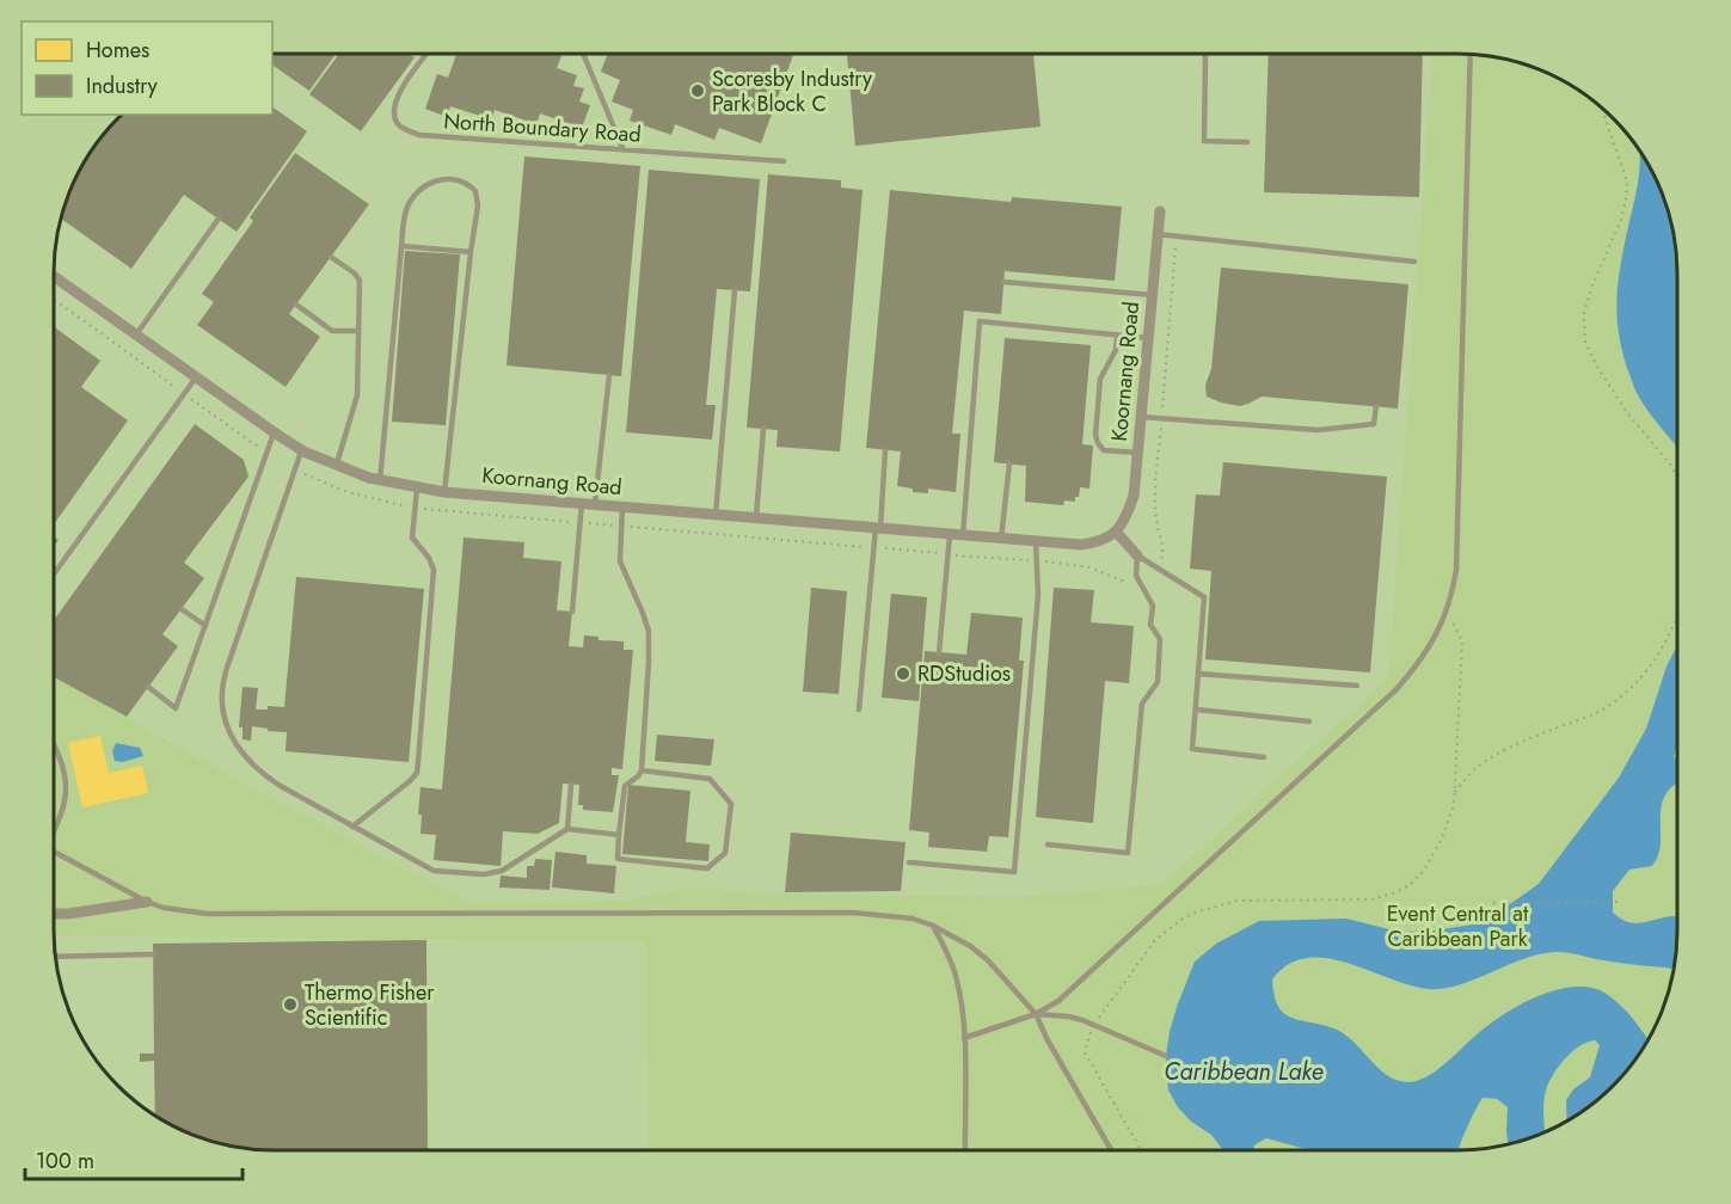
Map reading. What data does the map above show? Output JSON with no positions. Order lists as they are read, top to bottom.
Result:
{
  "streets": {
    "street": ["Koornang Road"],
    "lane": ["North Boundary Road"]
  },
  "water": ["Caribbean Lake"],
  "parks": ["Event Central at Caribbean Park"],
  "places": ["Scoresby Industry Park Block C", "RDStudios", "Thermo Fisher Scientific"],
  "legend": ["Homes", "Industry"],
  "scale_bar": "100 m"
}
